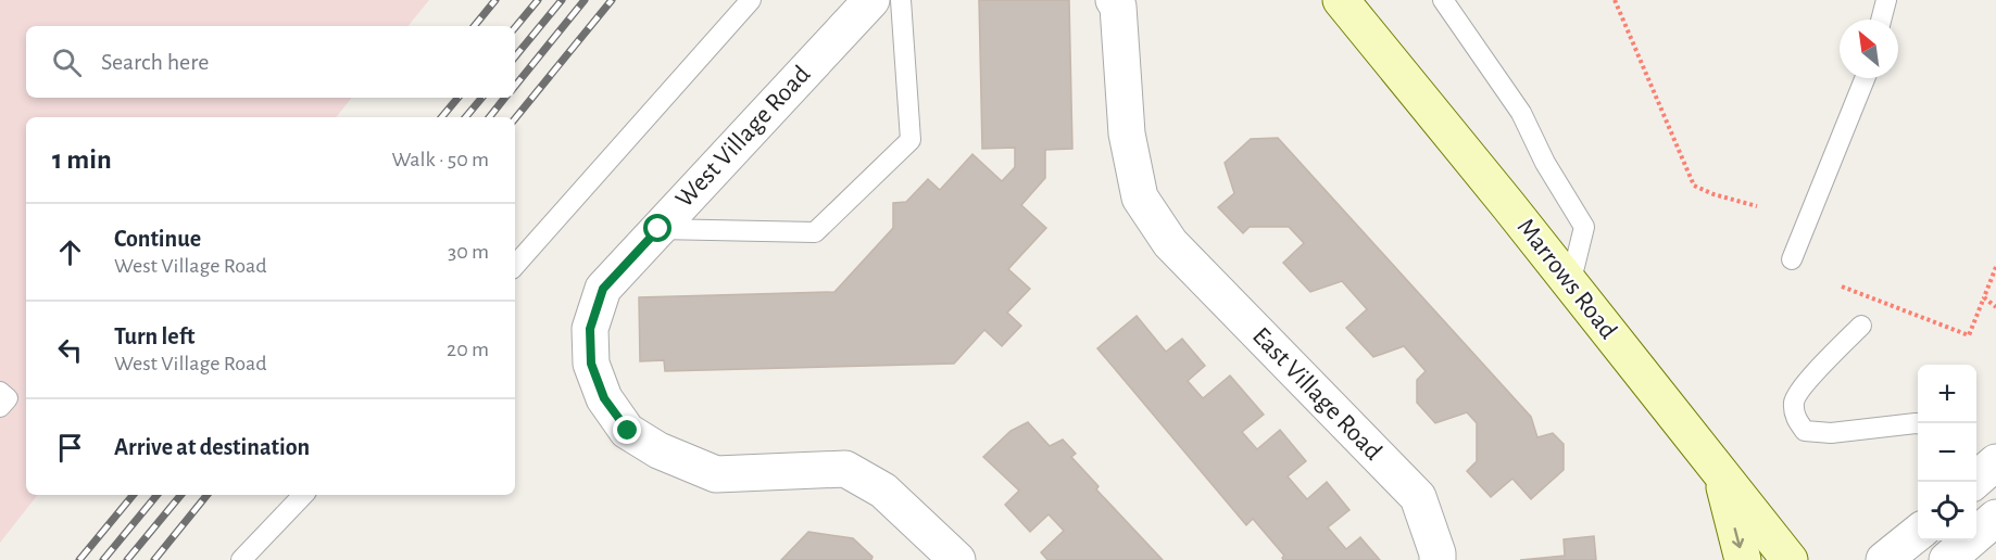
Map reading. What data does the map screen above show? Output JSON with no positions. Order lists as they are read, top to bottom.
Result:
{
  "streets": {
    "street": ["West Village Road", "Marrows Road", "East Village Road"]
  },
  "north": "top left",
  "page": {
    "search": "Search here",
    "heading": ["1 min", "Walk · 50 m"],
    "list": [
      ["Continue", "West Village Road", "30 m"],
      ["Turn left", "West Village Road", "20 m"],
      "Arrive at destination"
    ],
    "map_buttons": ["+", "−"]
  }
}
